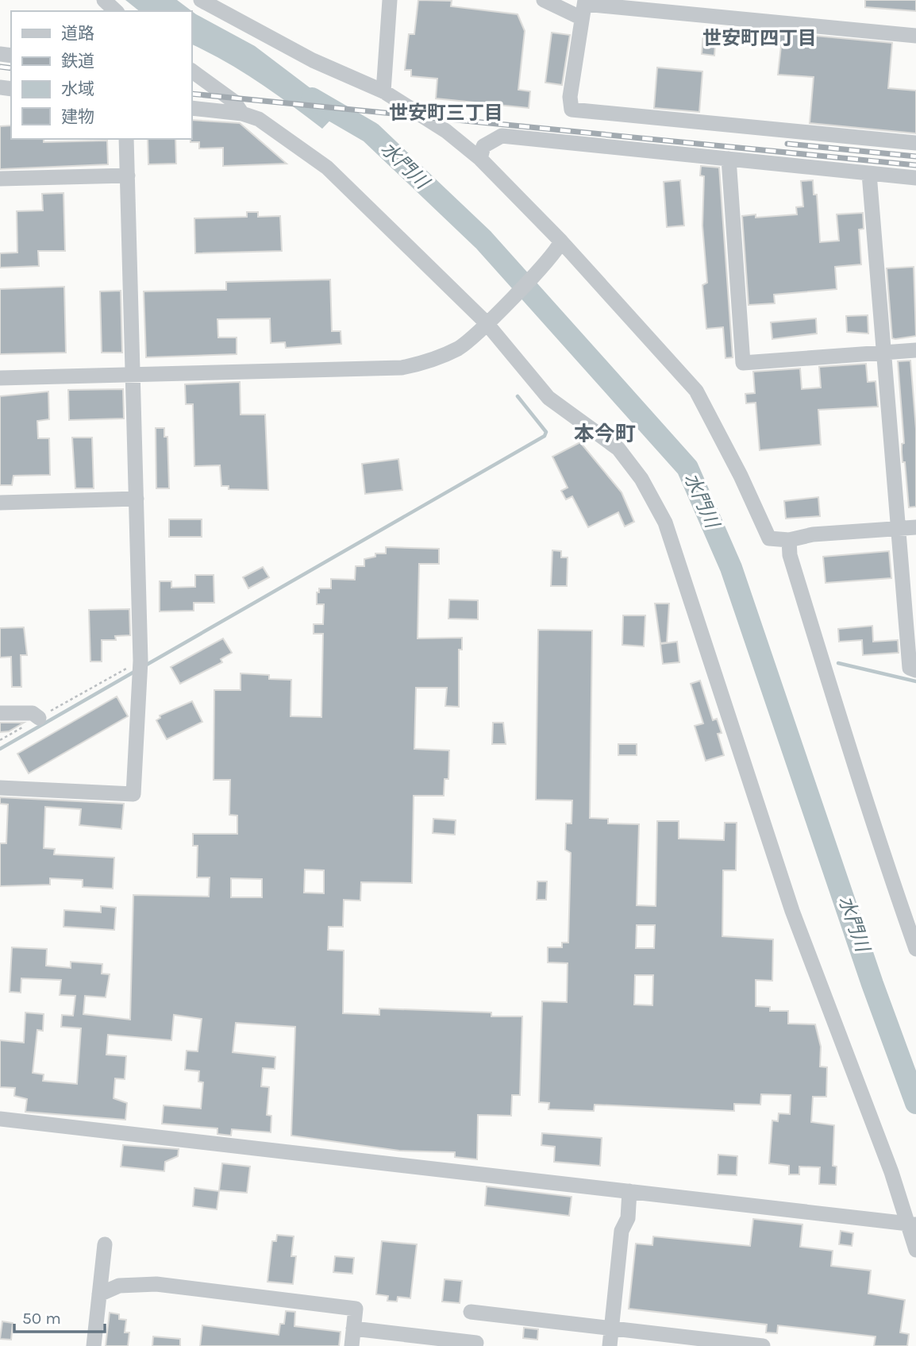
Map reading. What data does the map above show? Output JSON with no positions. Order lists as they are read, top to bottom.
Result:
{
  "districts": ["世安町四丁目", "世安町三丁目", "本今町"],
  "water": ["水門川"],
  "legend": [
    "道路",
    "鉄道",
    "水域",
    "建物"
  ],
  "scale_bar": "50 m"
}
